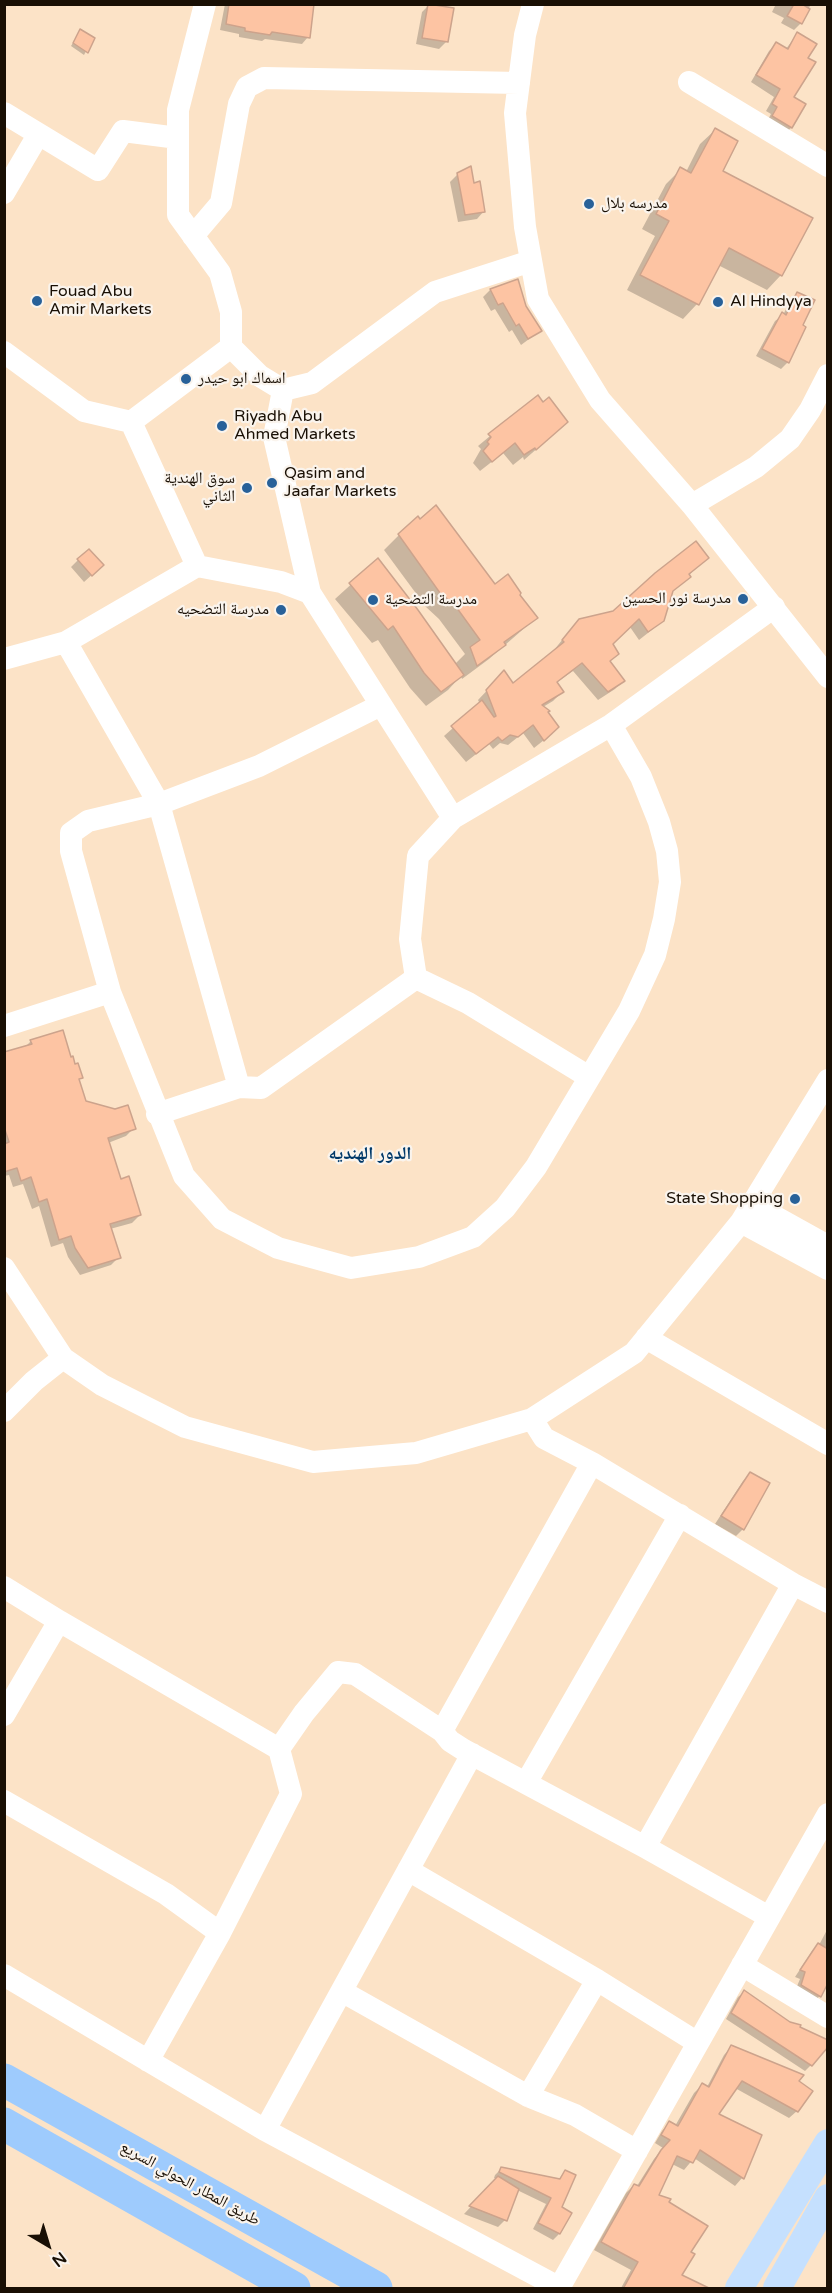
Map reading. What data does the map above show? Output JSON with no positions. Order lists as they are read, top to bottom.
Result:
{
  "streets": {
    "highway": ["طريق المطار الحولي السريع"]
  },
  "districts": ["الدور الهنديه"],
  "places": [
    "مدرسه بلال",
    "Fouad Abu Amir Markets",
    "Al Hindyya",
    "اسماك ابو حيدر",
    "Riyadh Abu Ahmed Markets",
    "Qasim and Jaafar Markets",
    "سوق الهندية الثاني",
    "مدرسة نور الحسين",
    "مدرسة التضحية",
    "مدرسة التضحيه",
    "State Shopping"
  ],
  "north": "bottom right"
}
